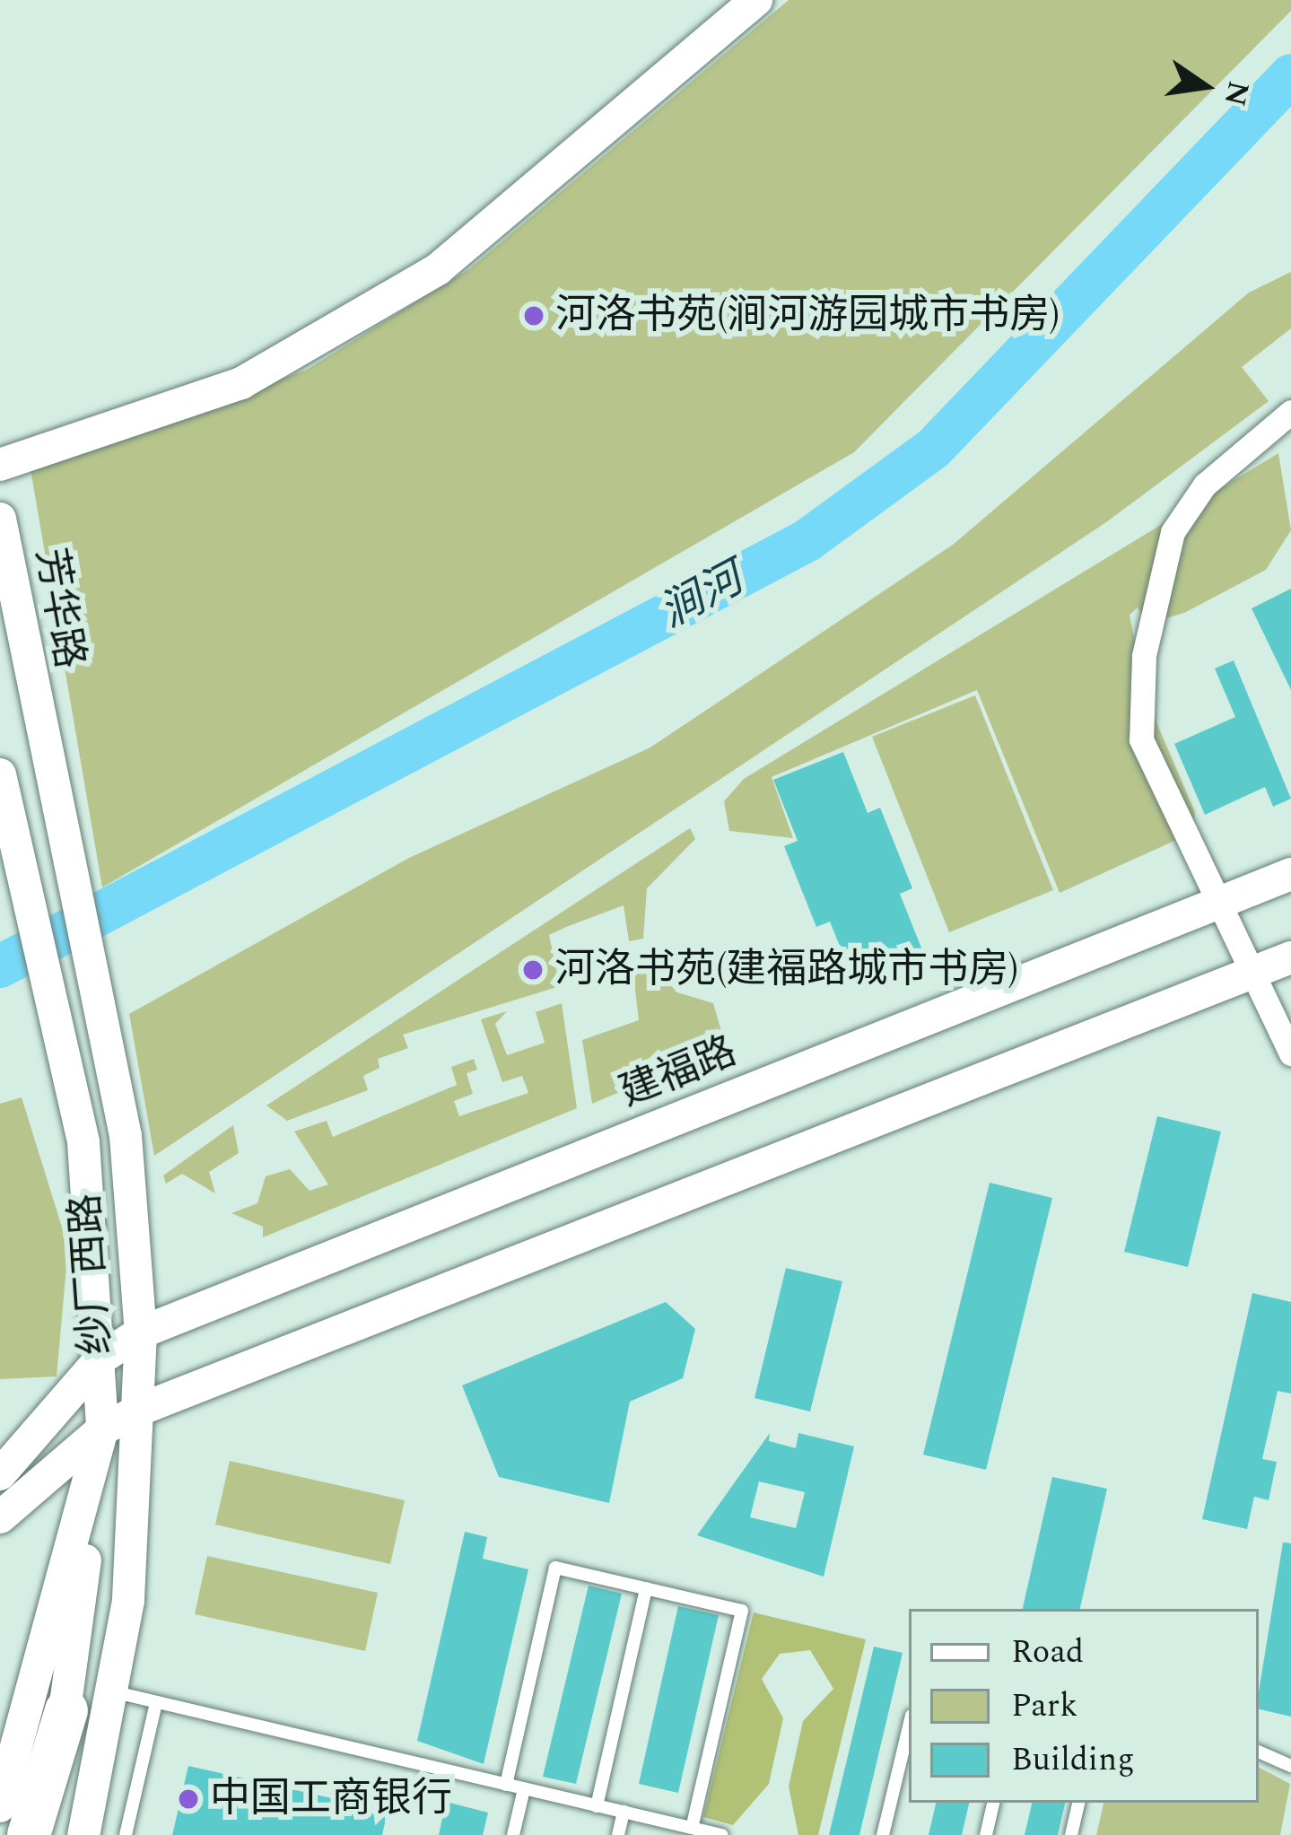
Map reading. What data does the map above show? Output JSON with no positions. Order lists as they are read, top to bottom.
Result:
{
  "streets": {
    "main road": ["芳华路", "建福路", "纱厂西路"]
  },
  "crossings": [
    ["芳华路", "纱厂西路"],
    ["建福路", "纱厂西路"]
  ],
  "water": ["涧河"],
  "places": ["河洛书苑(涧河游园城市书房)", "河洛书苑(建福路城市书房)", "中国工商银行"],
  "legend": ["Road", "Park", "Building"],
  "north": "right"
}
